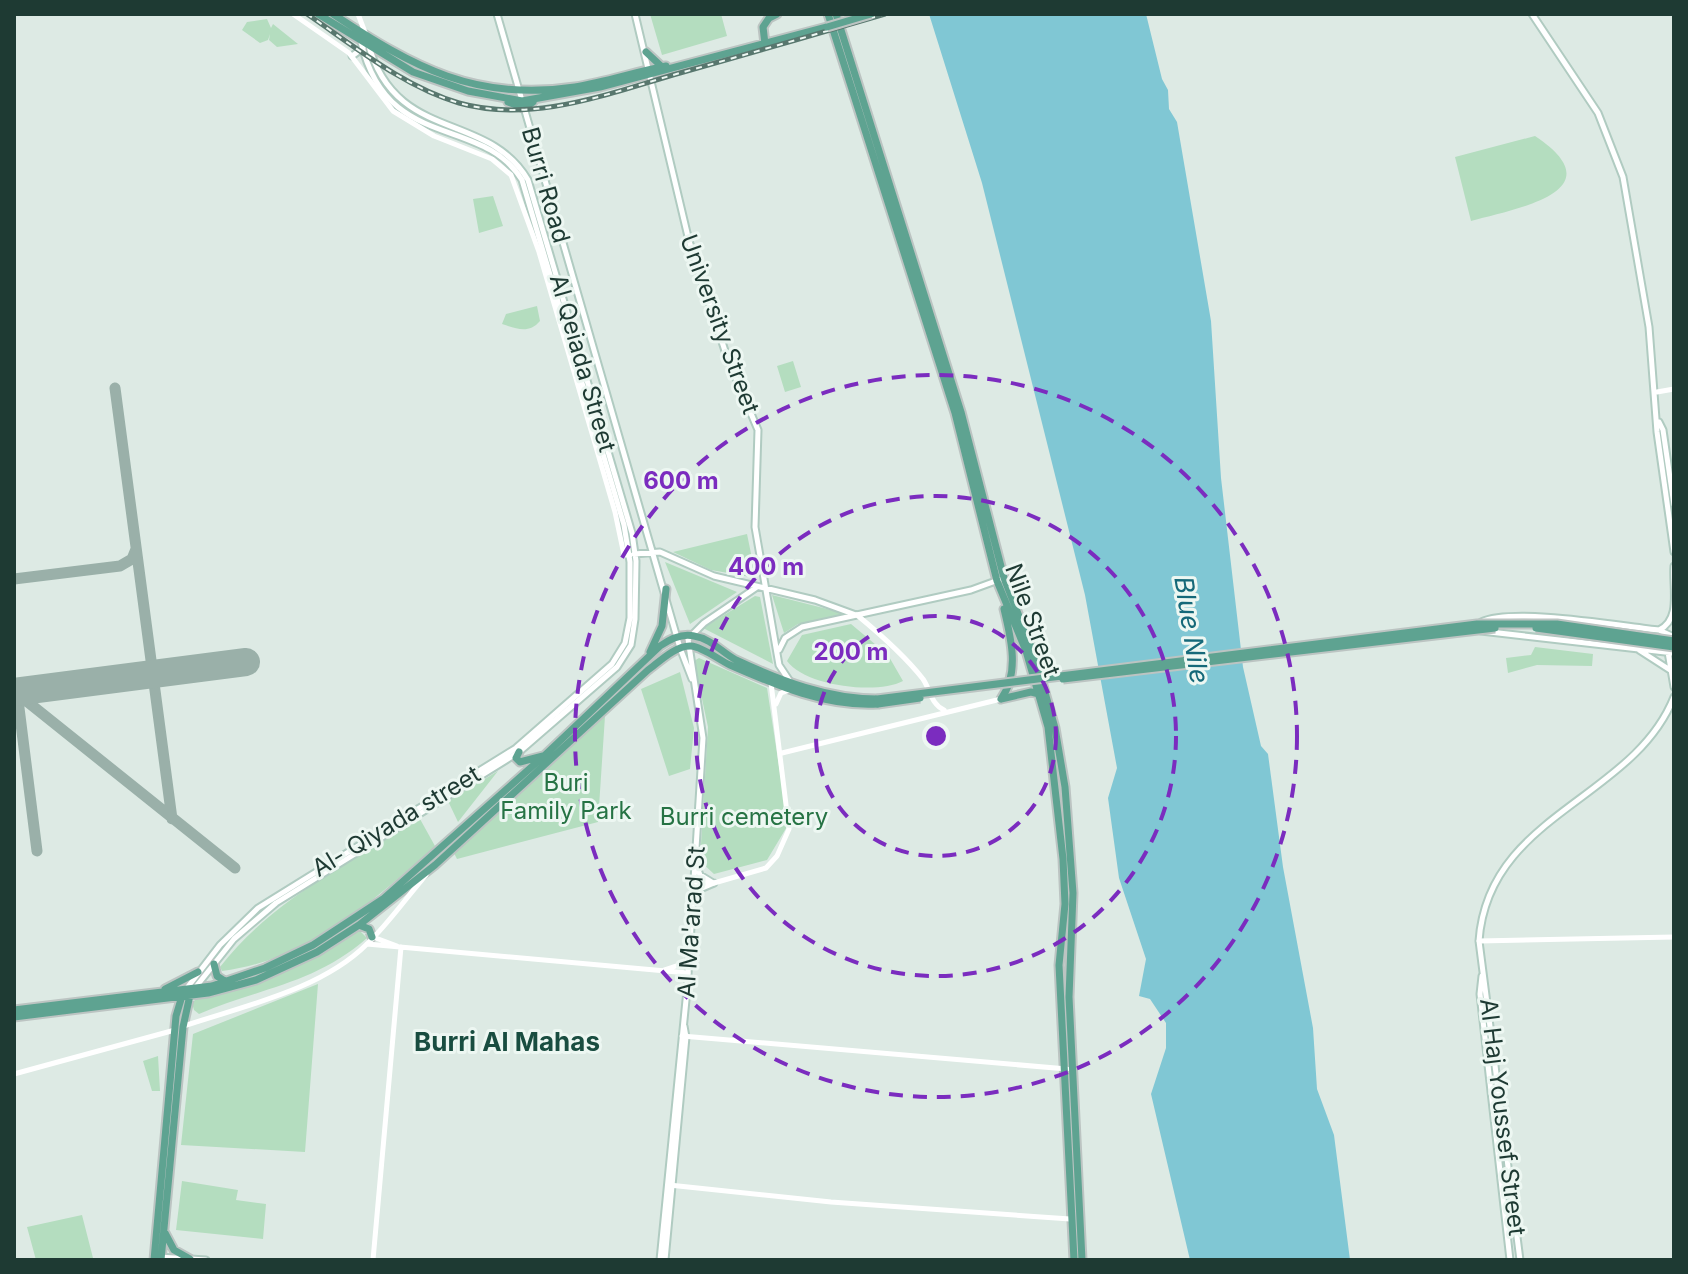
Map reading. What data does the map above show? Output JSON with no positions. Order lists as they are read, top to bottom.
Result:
{
  "streets": {
    "main road": [
      "Burri Road",
      "University Street",
      "Al Qeiada Street",
      "Nile Street",
      "Al- Qiyada street",
      "Al Ma'arad St",
      "Al Haj Youssef Street"
    ]
  },
  "crossings": [
    ["Burri Road", "Al Ma'arad St"],
    ["Al Qeiada Street", "Al- Qiyada street"]
  ],
  "districts": ["Burri Al Mahas"],
  "water": ["Blue Nile"],
  "parks": ["Buri Family Park", "Burri cemetery"],
  "rings": ["600 m", "400 m", "200 m"]
}
